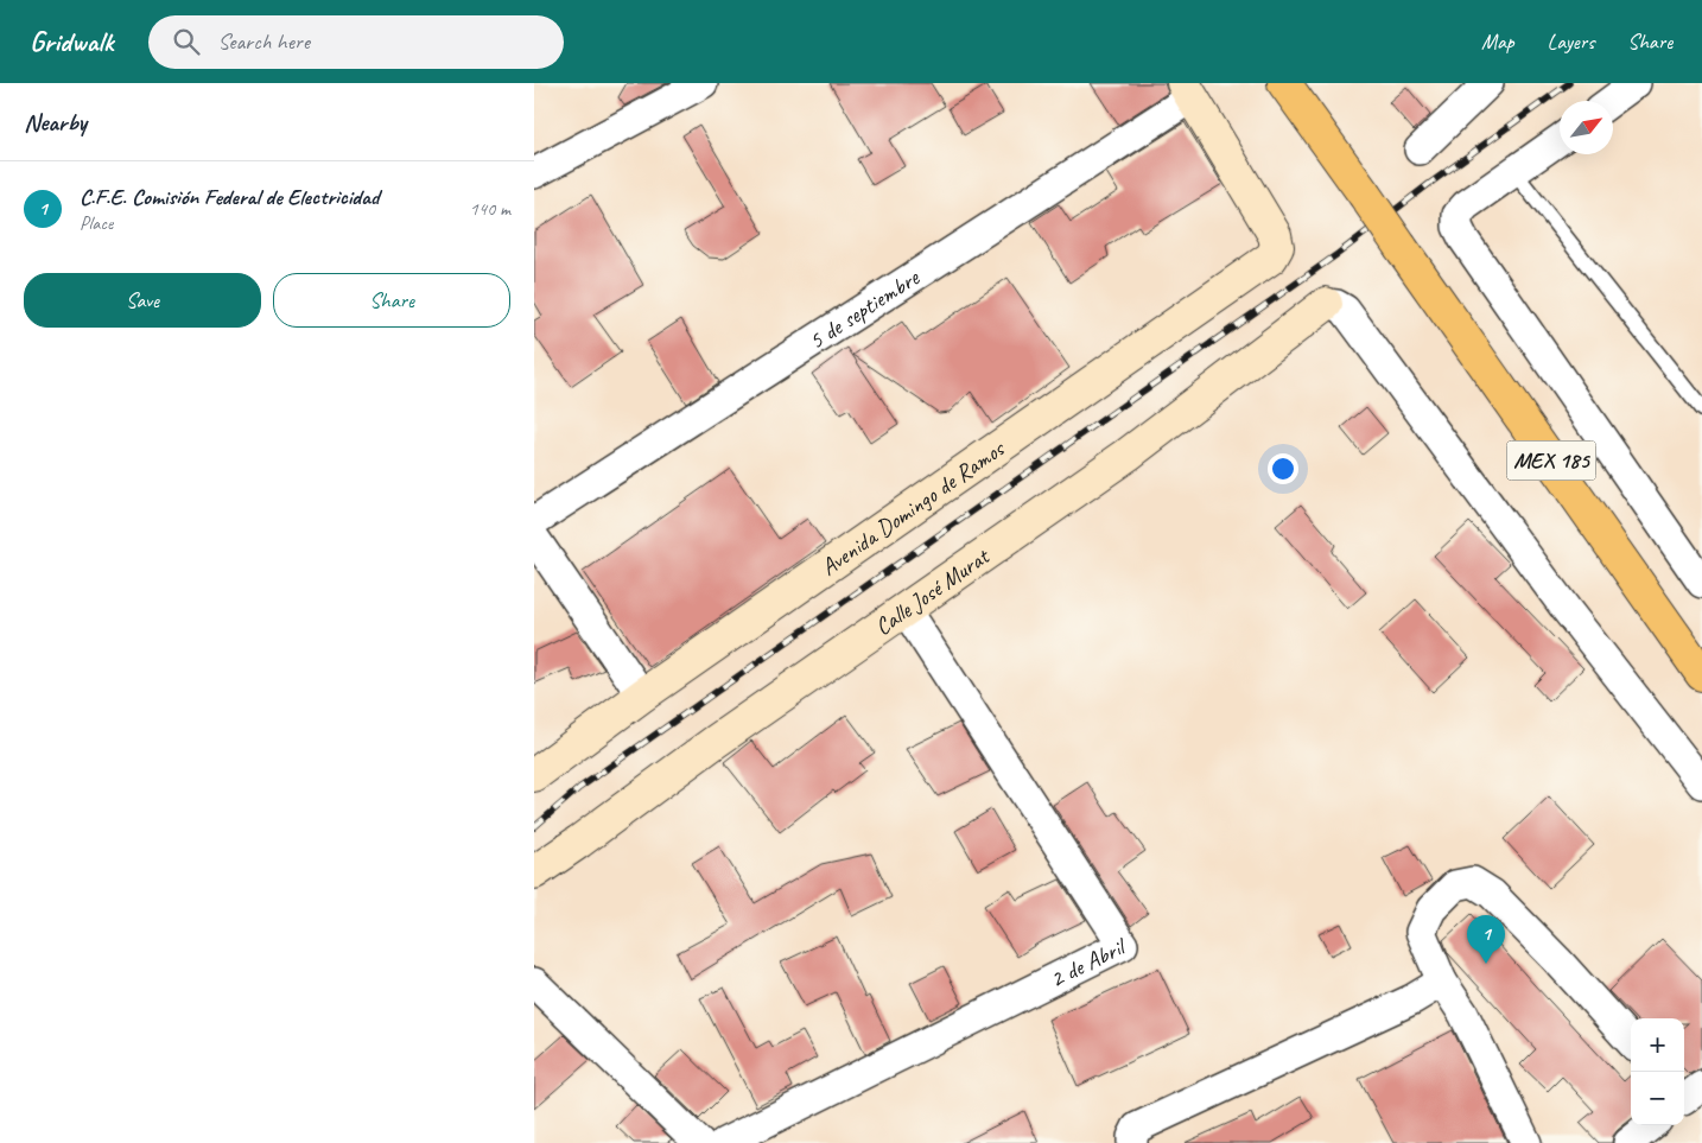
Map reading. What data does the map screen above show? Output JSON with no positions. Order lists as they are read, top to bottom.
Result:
{
  "streets": {
    "main road": ["MEX 185"],
    "street": [
      "5 de septiembre",
      "Avenida Domingo de Ramos",
      "Calle José Murat",
      "2 de Abril"
    ]
  },
  "crossings": [
    ["5 de septiembre", "Avenida Domingo de Ramos"],
    ["Calle José Murat", "2 de Abril"]
  ],
  "north": "top right",
  "page": {
    "header": "Gridwalk",
    "search": "Search here",
    "nav": ["Map", "Layers", "Share"],
    "heading": "Nearby",
    "list": [
      {
        "mark": "1",
        "name": "C.F.E. Comisión Federal de Electricidad",
        "note": "Place",
        "value": "140 m"
      }
    ],
    "buttons": ["Save", "Share"],
    "pins": "1",
    "map_buttons": ["+", "−"]
  }
}
